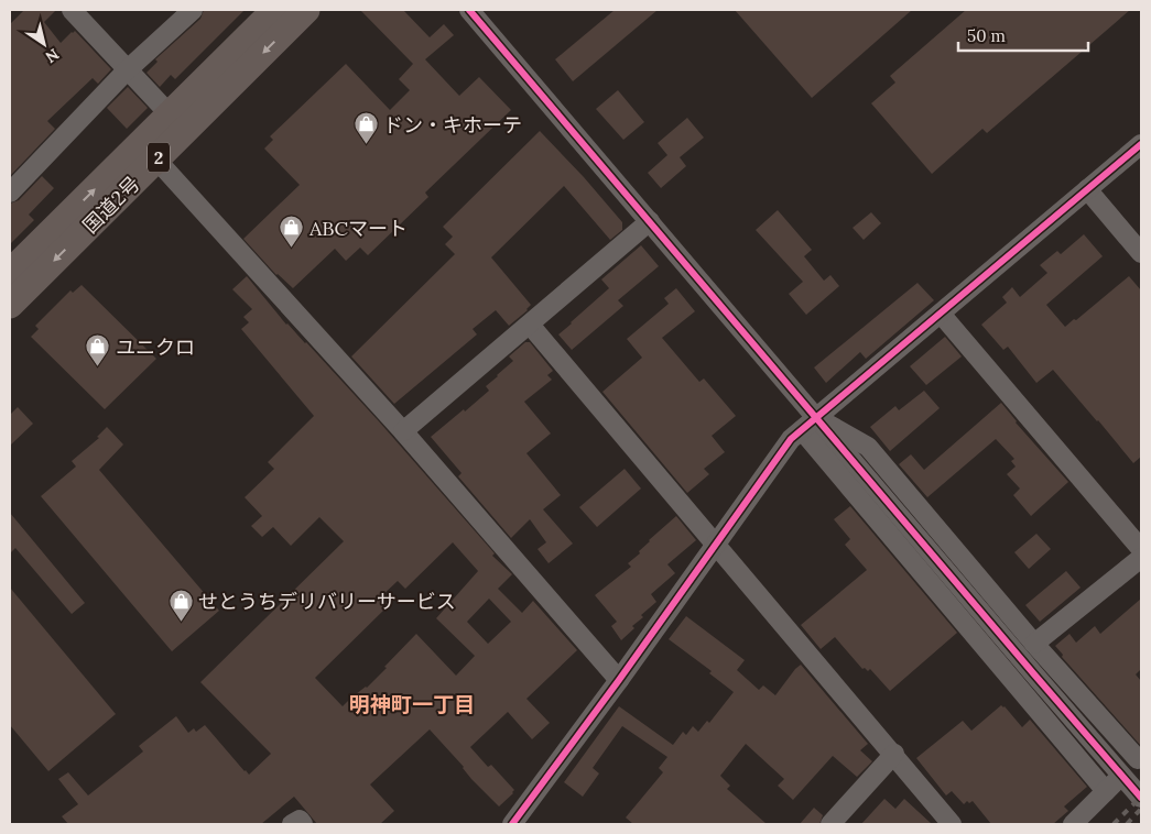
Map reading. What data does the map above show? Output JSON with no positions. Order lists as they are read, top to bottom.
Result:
{
  "streets": {
    "highway": ["2", "国道2号"]
  },
  "districts": ["明神町一丁目"],
  "places": {
    "shop": [
      "ドン・キホーテ",
      "ABCマート",
      "ユニクロ",
      "せとうちデリバリーサービス"
    ]
  },
  "scale_bar": "50 m",
  "north": "bottom right"
}
